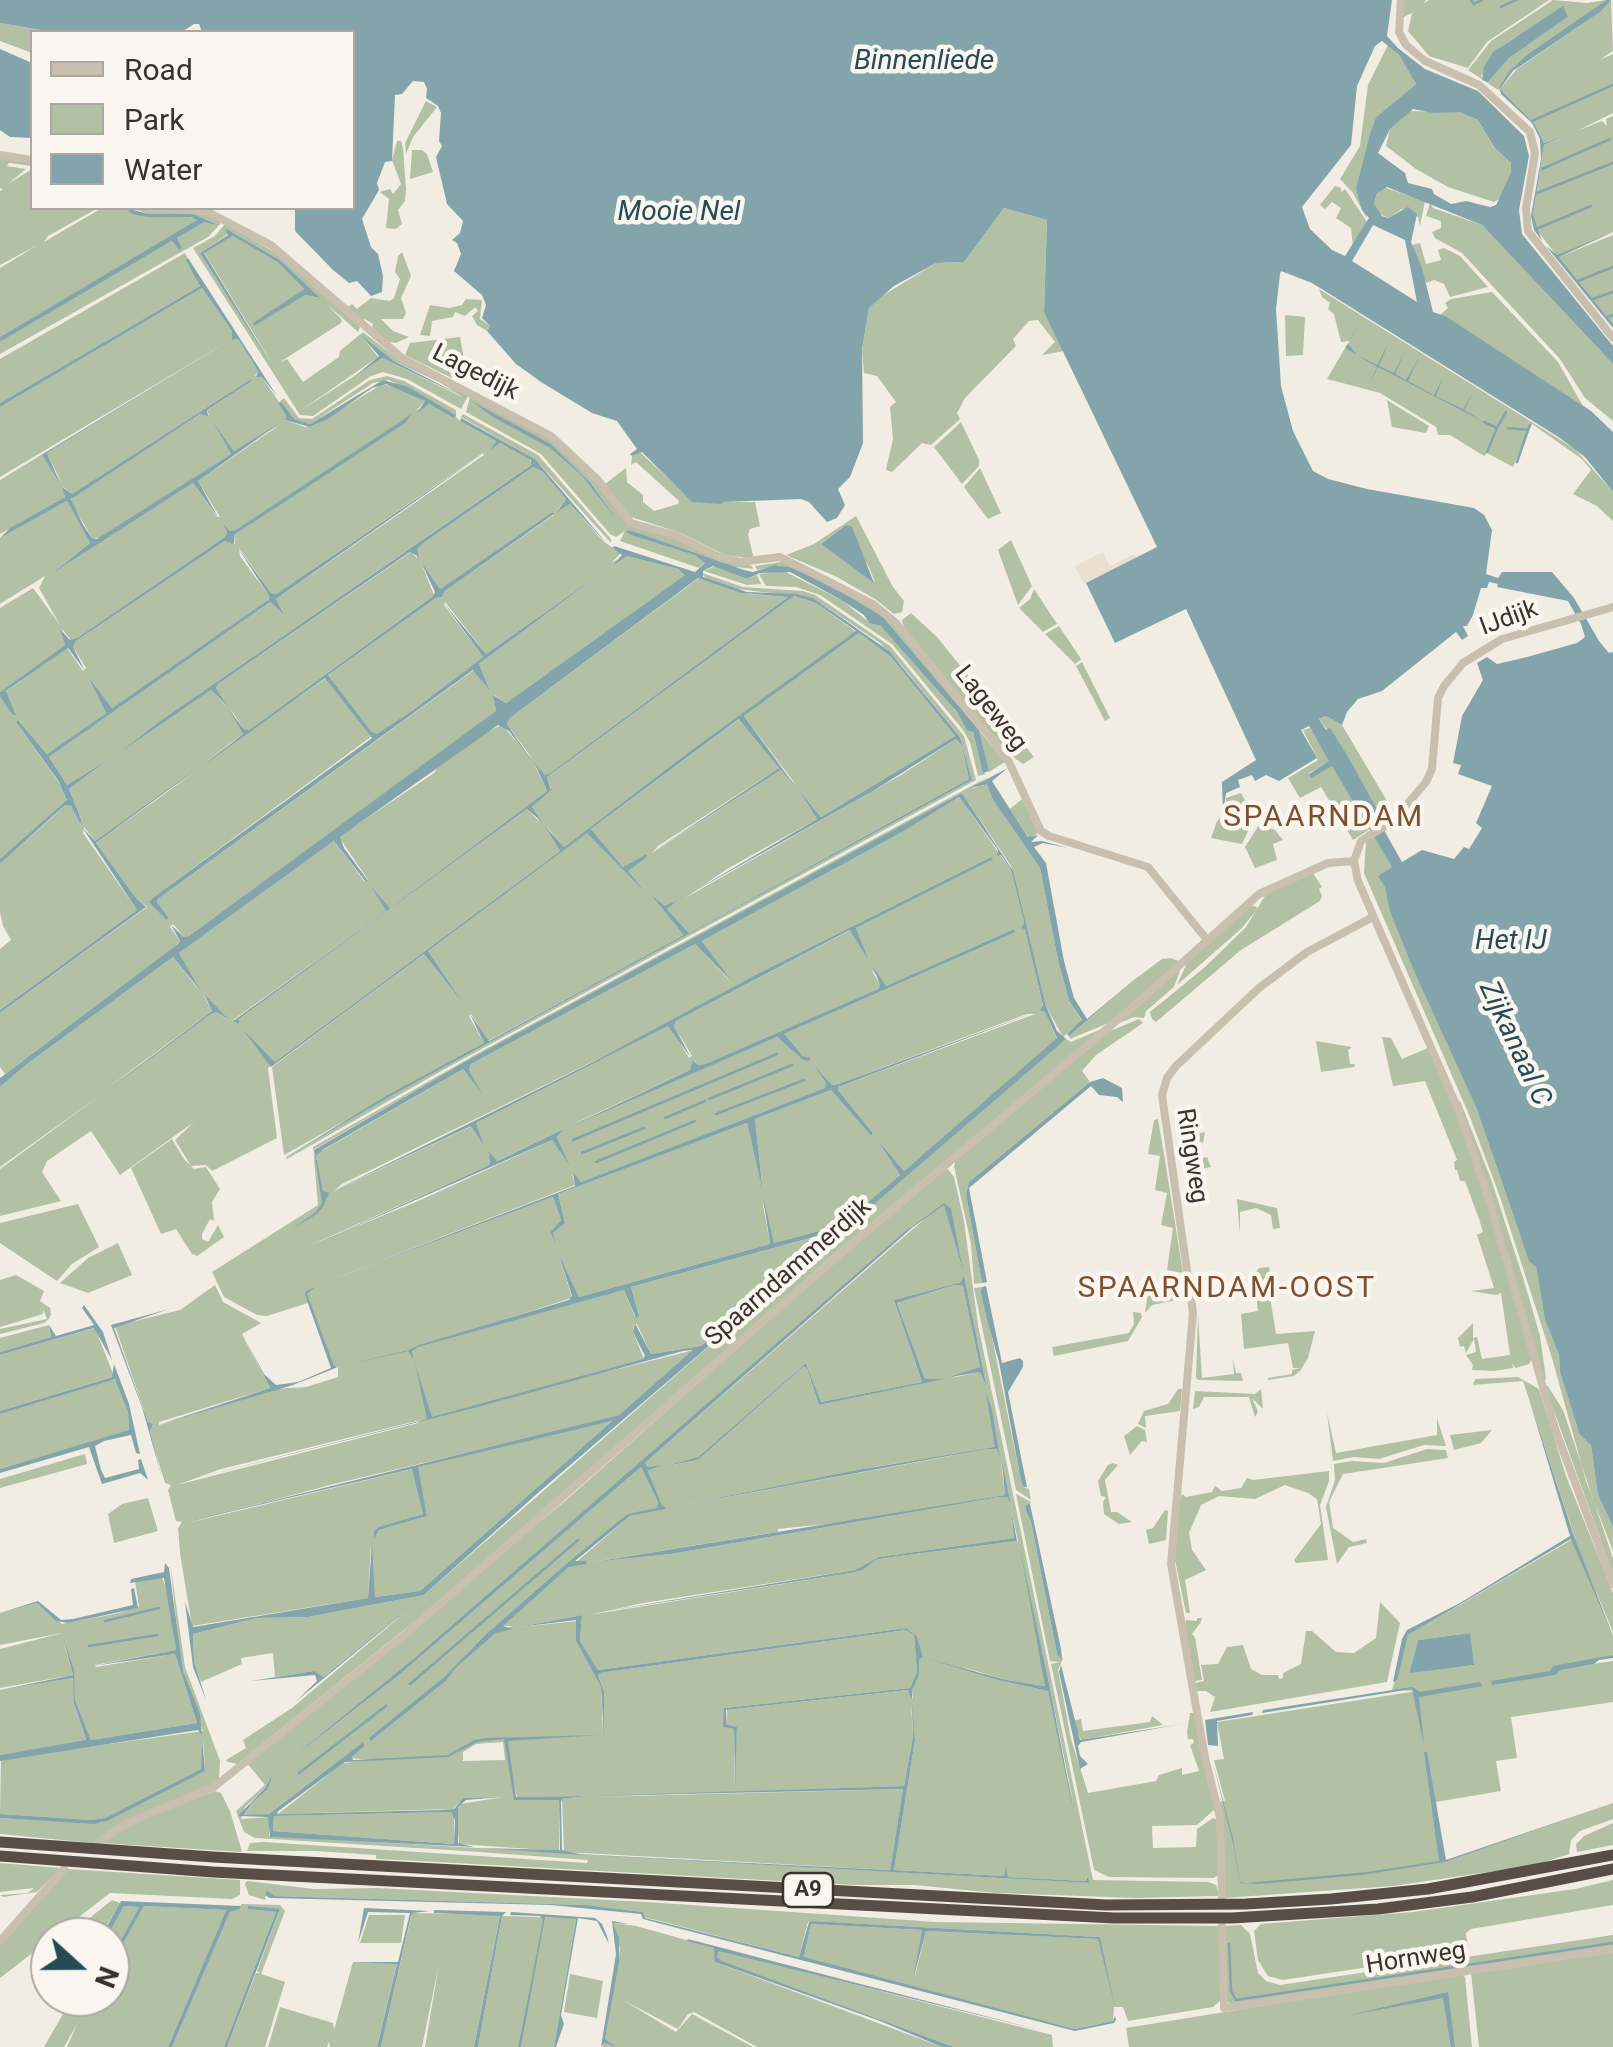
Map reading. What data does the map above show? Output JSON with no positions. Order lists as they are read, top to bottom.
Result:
{
  "streets": {
    "highway": ["A9"],
    "street": [
      "Lagedijk",
      "IJdijk",
      "Lageweg",
      "Ringweg",
      "Spaarndammerdijk",
      "Hornweg"
    ]
  },
  "crossings": [
    ["Lagedijk", "Lageweg"],
    ["IJdijk", "Spaarndammerdijk"],
    ["Lageweg", "Spaarndammerdijk"]
  ],
  "districts": ["SPAARNDAM", "SPAARNDAM-OOST"],
  "water": [
    "Binnenliede",
    "Mooie Nel",
    "Het IJ",
    "Zijkanaal C"
  ],
  "legend": ["Road", "Park", "Water"],
  "north": "right"
}
